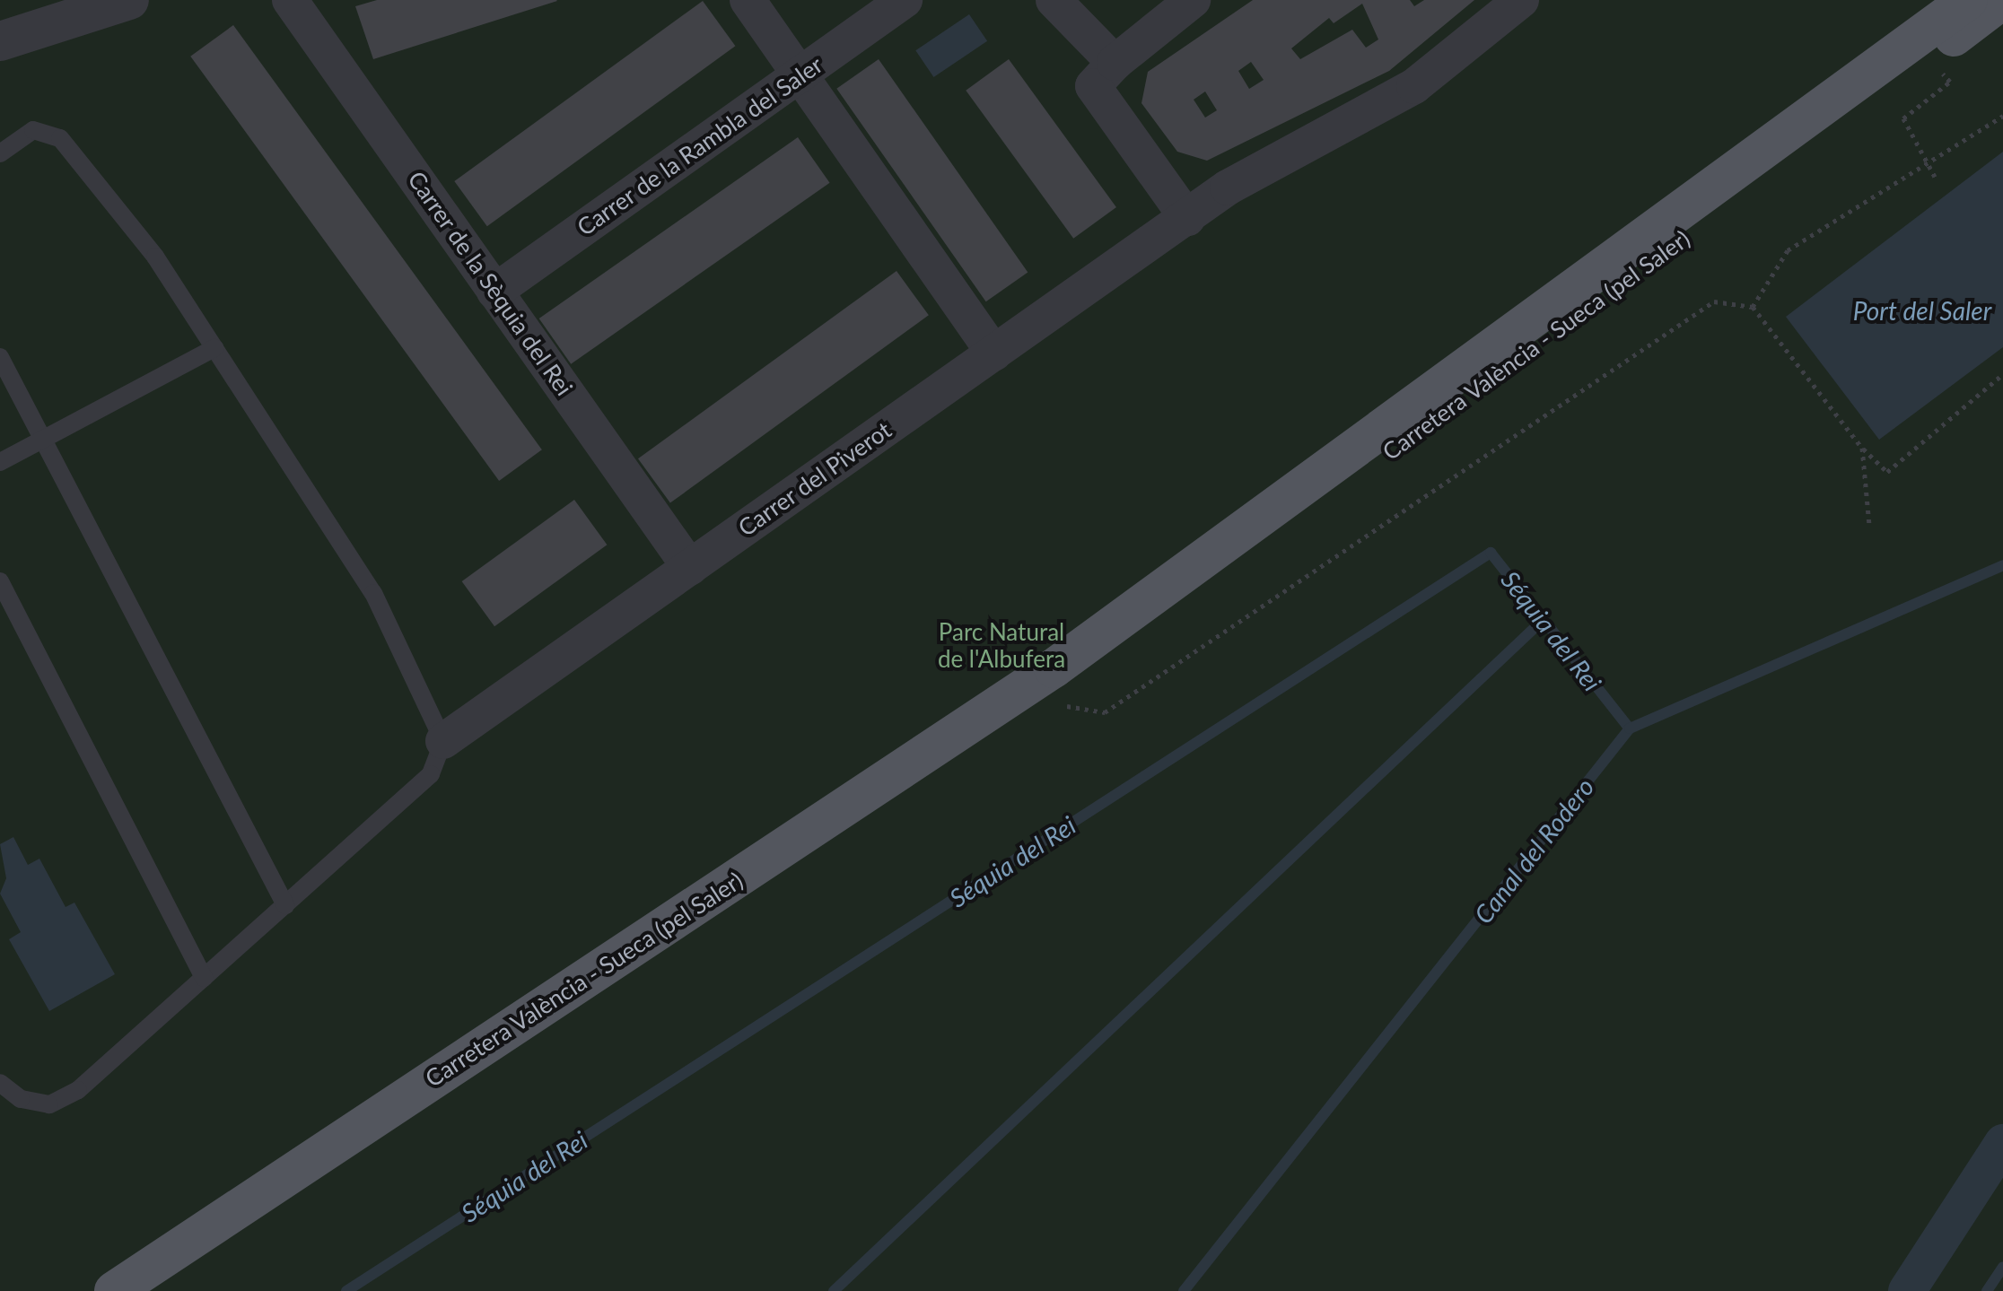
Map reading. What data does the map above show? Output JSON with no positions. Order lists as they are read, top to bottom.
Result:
{
  "streets": {
    "main road": ["Carretera València - Sueca (pel Saler)"],
    "street": ["Carrer de la Rambla del Saler", "Carrer de la Sèquia del Rei", "Carrer del Piverot"]
  },
  "crossings": [
    ["Carrer de la Rambla del Saler", "Carrer de la Sèquia del Rei"],
    ["Carrer de la Sèquia del Rei", "Carrer del Piverot"]
  ],
  "water": ["Port del Saler", "Séquia del Rei", "Canal del Rodero"],
  "parks": ["Parc Natural de l'Albufera"]
}
